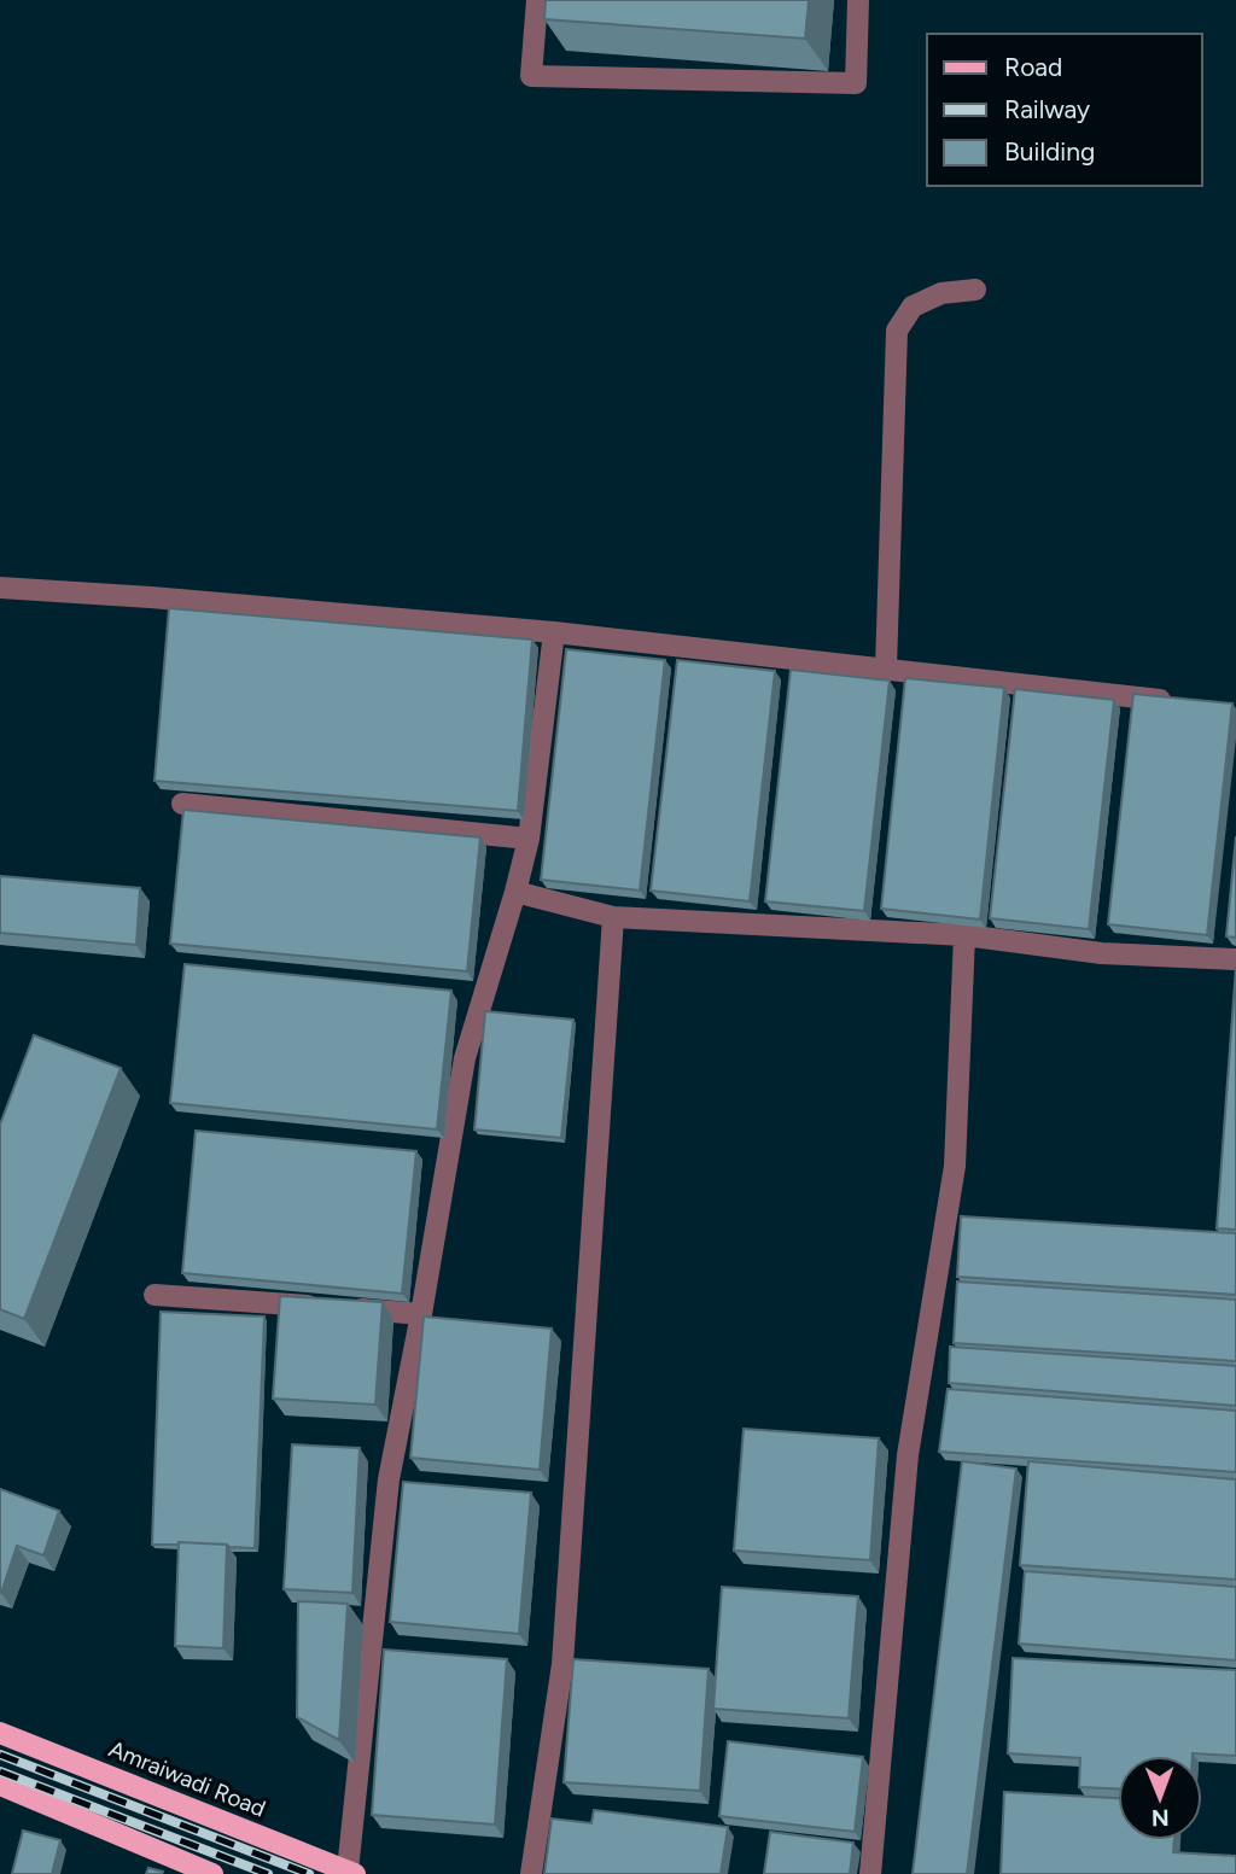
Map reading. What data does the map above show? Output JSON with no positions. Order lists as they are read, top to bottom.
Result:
{
  "streets": {
    "main road": ["Amraiwadi Road"]
  },
  "legend": ["Road", "Railway", "Building"],
  "north": "bottom"
}
